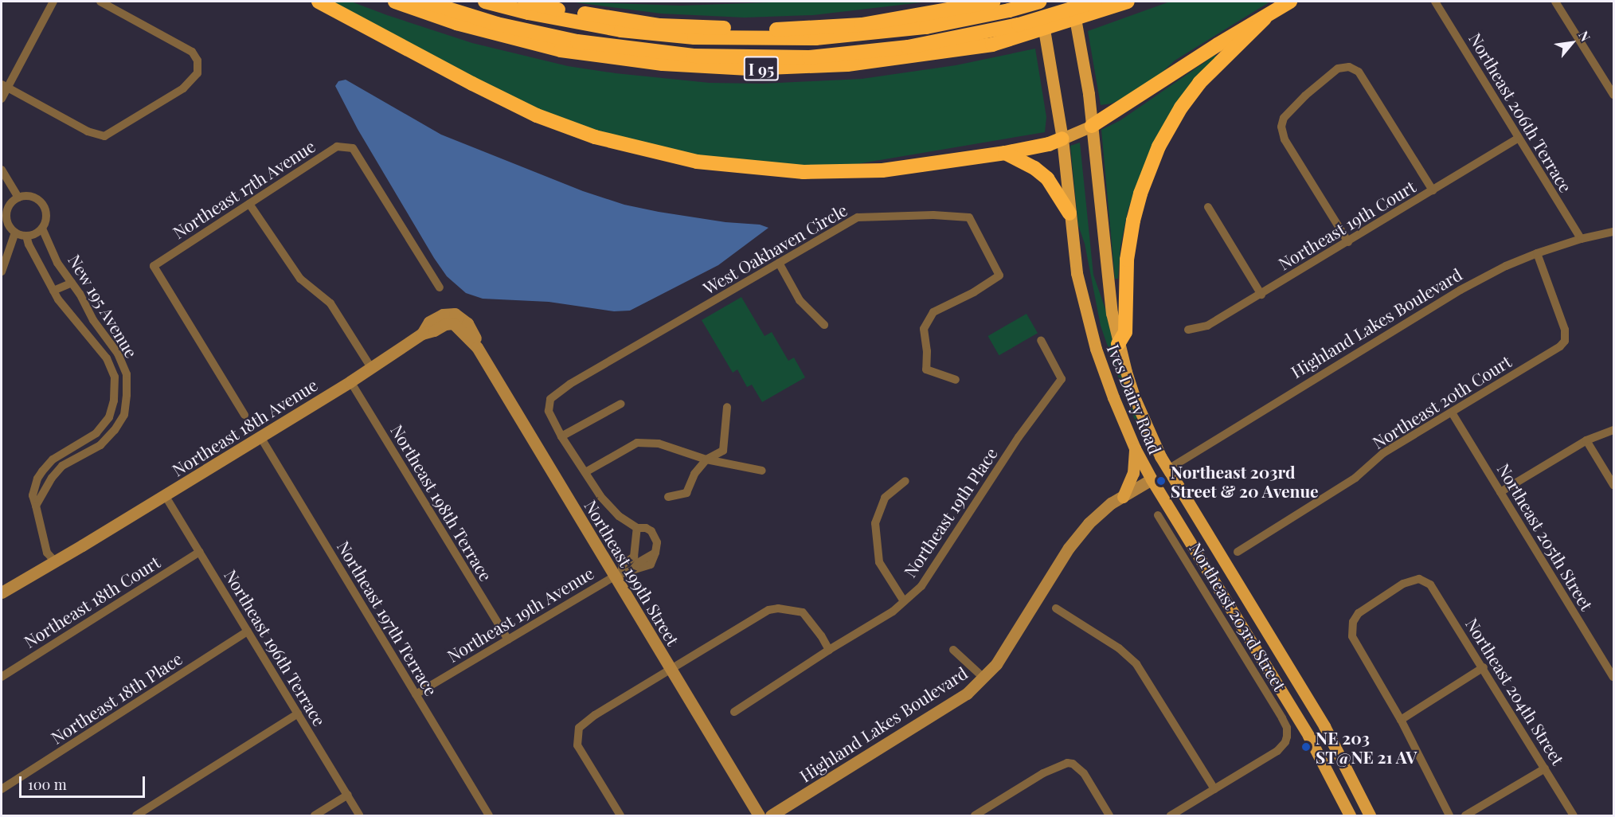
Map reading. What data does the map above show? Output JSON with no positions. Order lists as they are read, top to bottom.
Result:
{
  "streets": {
    "highway": ["I 95"],
    "main road": ["Ives Dairy Road"],
    "street": [
      "Northeast 206th Terrace",
      "Northeast 17th Avenue",
      "Northeast 19th Court",
      "West Oakhaven Circle",
      "New 195 Avenue",
      "Highland Lakes Boulevard",
      "Northeast 20th Court",
      "Northeast 18th Avenue",
      "Northeast 198th Terrace",
      "Northeast 19th Place",
      "Northeast 205th Street",
      "Northeast 199th Street",
      "Northeast 18th Court",
      "Northeast 19th Avenue",
      "Northeast 203rd Street",
      "Northeast 197th Terrace",
      "Northeast 196th Terrace",
      "Northeast 204th Street",
      "Northeast 18th Place"
    ]
  },
  "crossings": [
    ["Northeast 206th Terrace", "Northeast 19th Court"],
    ["Northeast 206th Terrace", "Highland Lakes Boulevard"],
    ["West Oakhaven Circle", "Northeast 199th Street"],
    ["West Oakhaven Circle", "Northeast 19th Avenue"],
    ["New 195 Avenue", "Northeast 18th Avenue"],
    ["Highland Lakes Boulevard", "Ives Dairy Road"],
    ["Highland Lakes Boulevard", "Northeast 20th Court"],
    ["Northeast 20th Court", "Northeast 205th Street"],
    ["Northeast 18th Avenue", "Northeast 198th Terrace"],
    ["Northeast 18th Avenue", "Northeast 199th Street"],
    ["Northeast 18th Avenue", "Northeast 197th Terrace"],
    ["Northeast 18th Avenue", "Northeast 196th Terrace"],
    ["Northeast 198th Terrace", "Northeast 19th Avenue"],
    ["Northeast 199th Street", "Northeast 19th Avenue"],
    ["Northeast 18th Court", "Northeast 196th Terrace"],
    ["Northeast 19th Avenue", "Northeast 197th Terrace"],
    ["Northeast 196th Terrace", "Northeast 18th Place"]
  ],
  "places": ["Northeast 203rd Street & 20 Avenue", "NE 203 ST@NE 21 AV"],
  "scale_bar": "100 m",
  "north": "top right"
}
